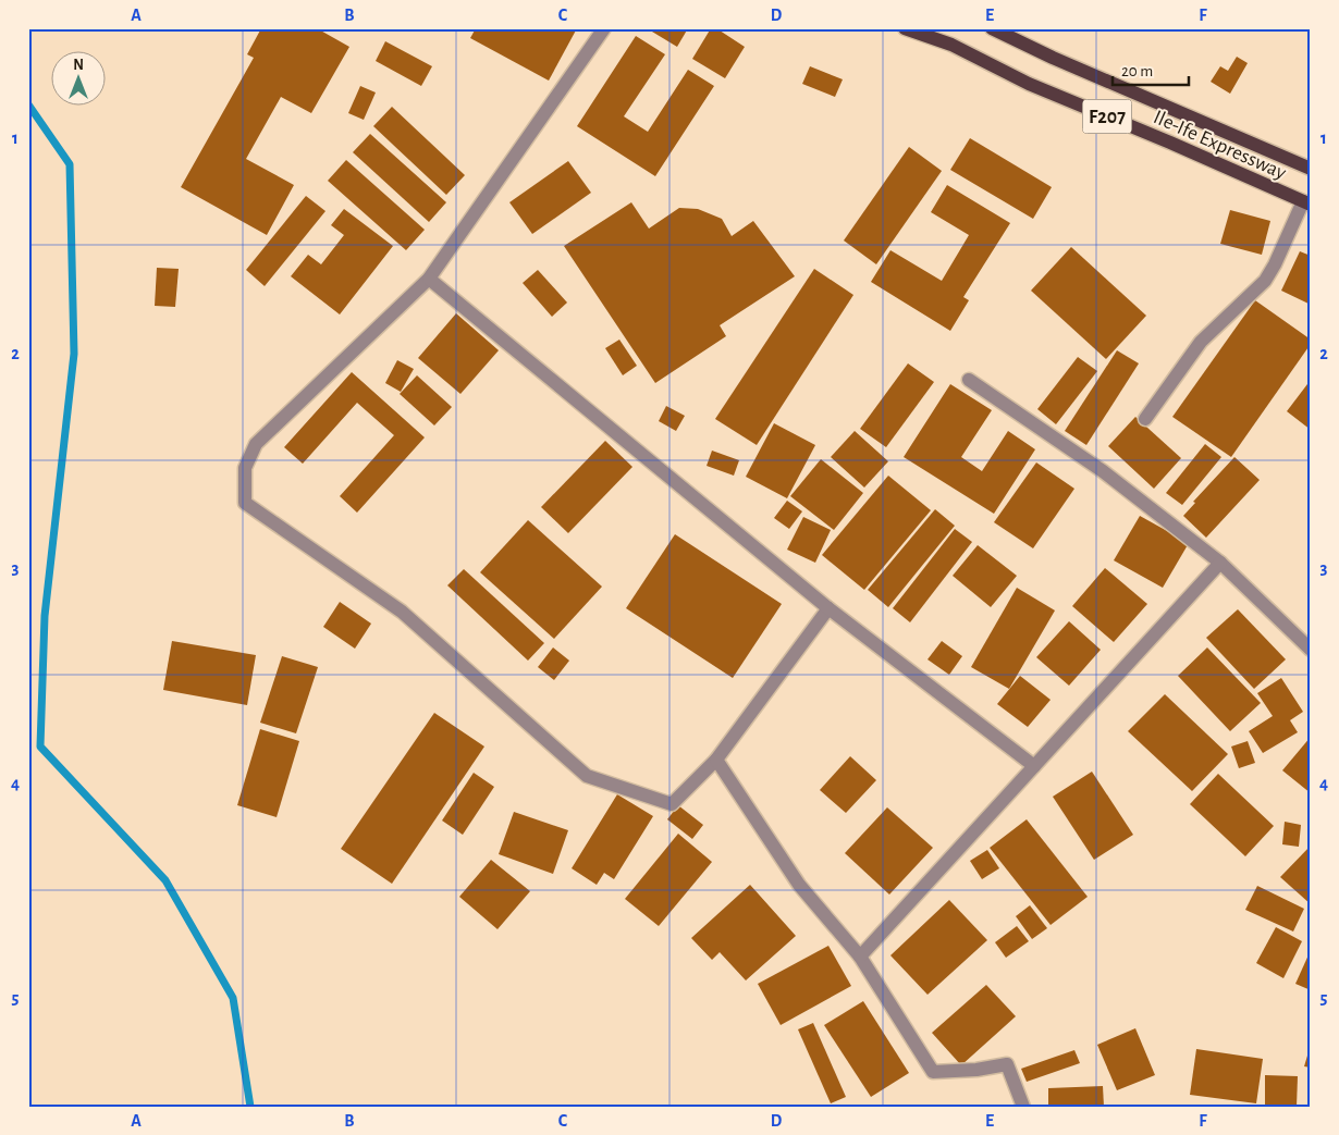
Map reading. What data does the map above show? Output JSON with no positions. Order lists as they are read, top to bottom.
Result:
{
  "streets": {
    "main road": ["F207", "Ile-Ife Expressway"]
  },
  "scale_bar": "20 m",
  "north": "top",
  "grid": {
    "columns": [
      "A",
      "B",
      "C",
      "D",
      "E",
      "F"
    ],
    "rows": [
      "1",
      "2",
      "3",
      "4",
      "5"
    ]
  }
}
